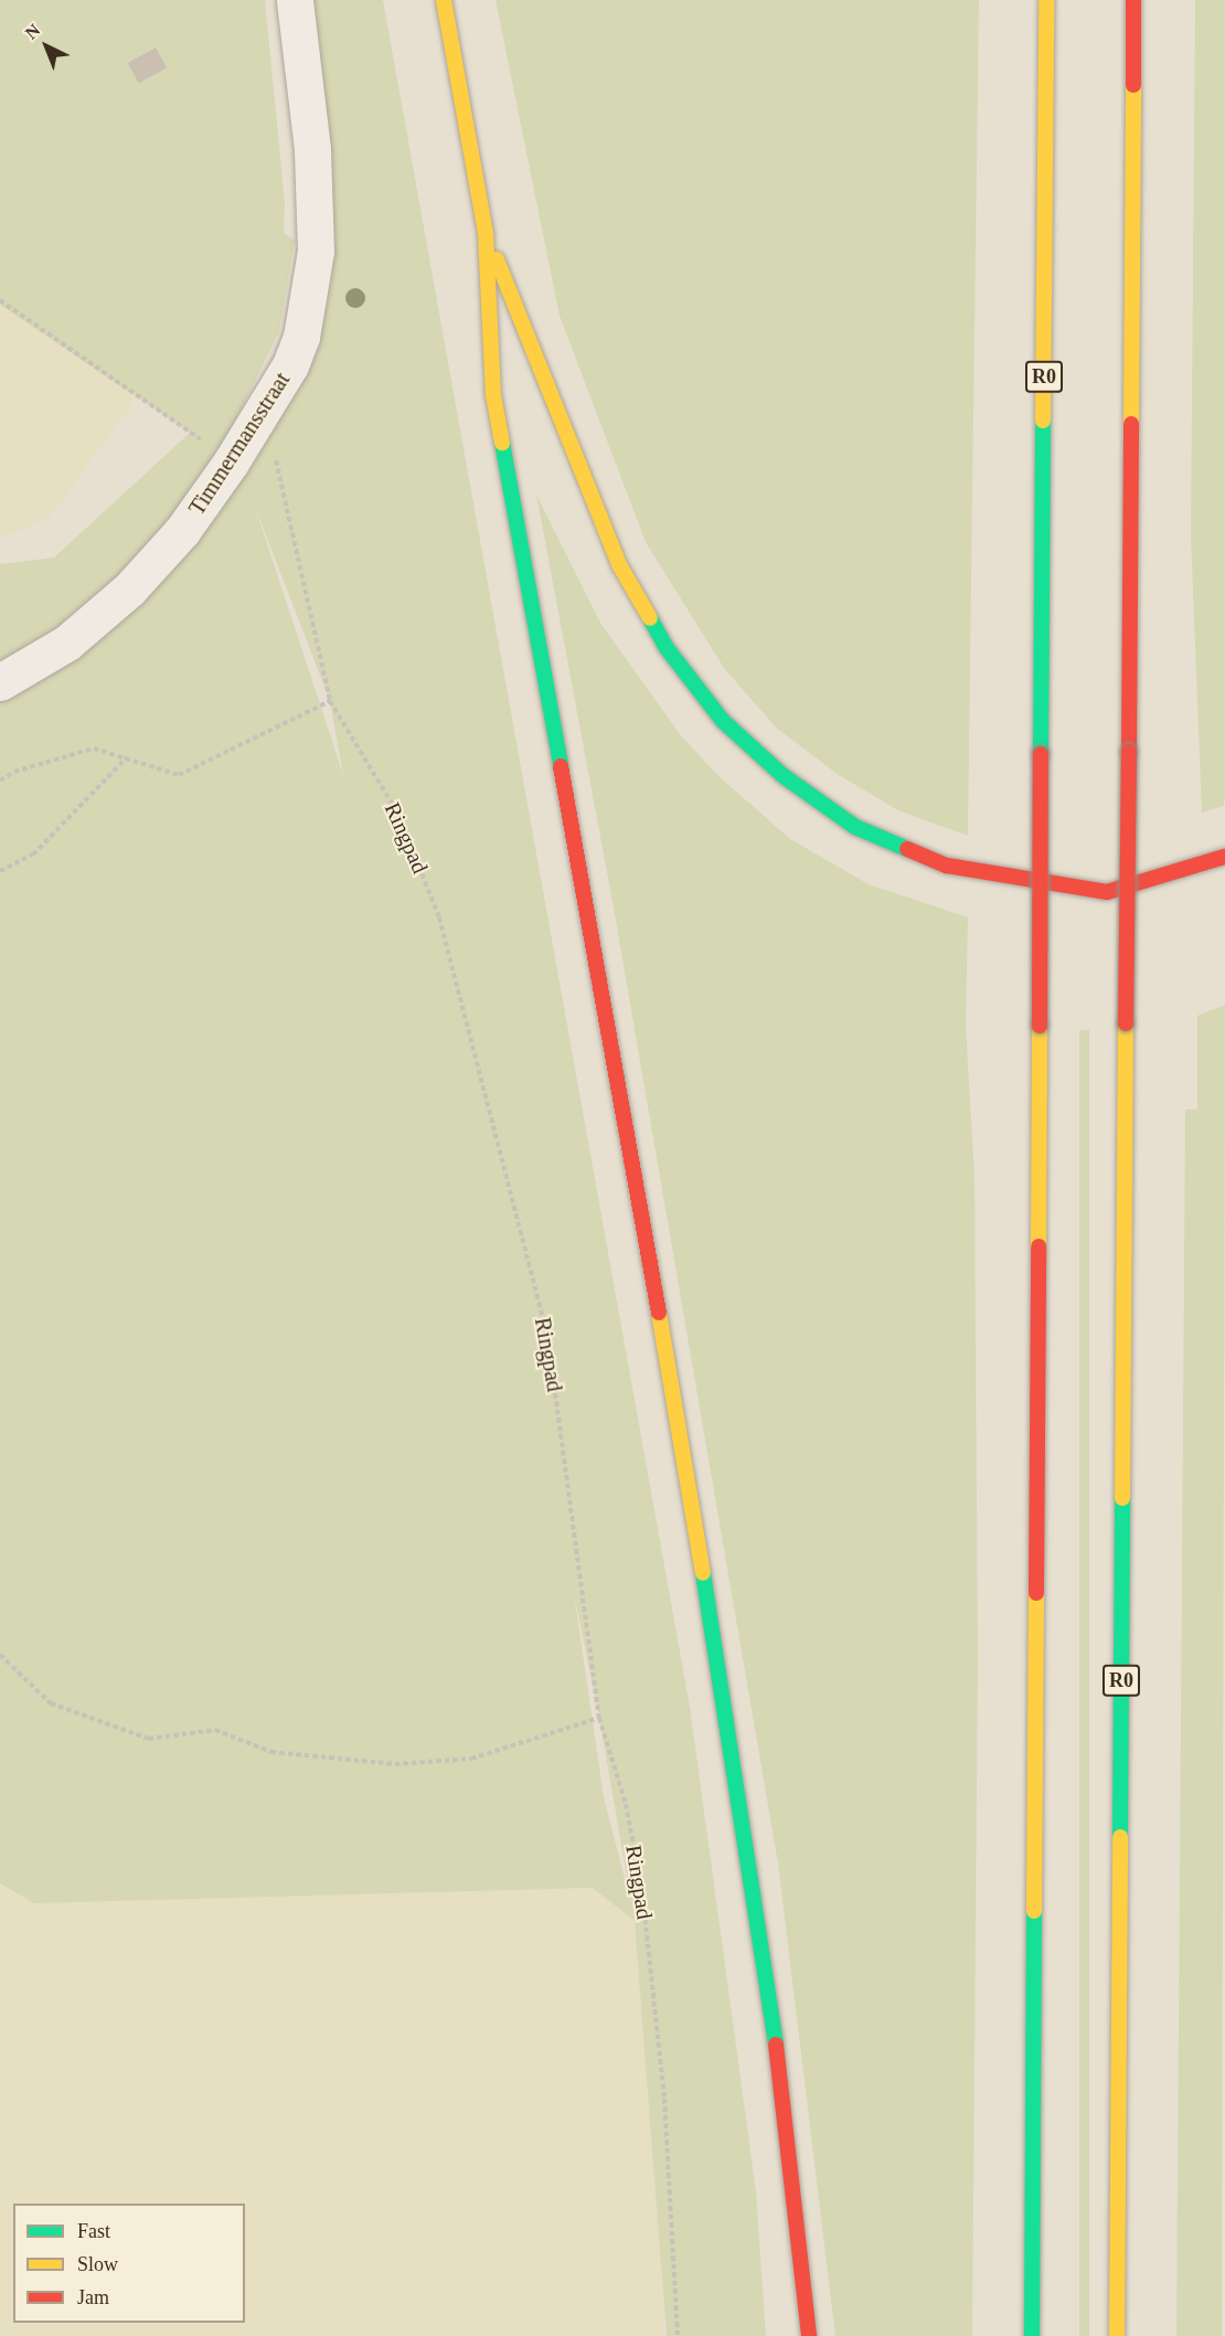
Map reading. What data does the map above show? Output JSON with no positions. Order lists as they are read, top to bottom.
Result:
{
  "streets": {
    "highway": ["R0"],
    "street": ["Timmermansstraat"],
    "path": ["Ringpad"]
  },
  "crossings": [
    ["Timmermansstraat", "Ringpad"]
  ],
  "legend": ["Fast", "Slow", "Jam"],
  "north": "top left"
}
